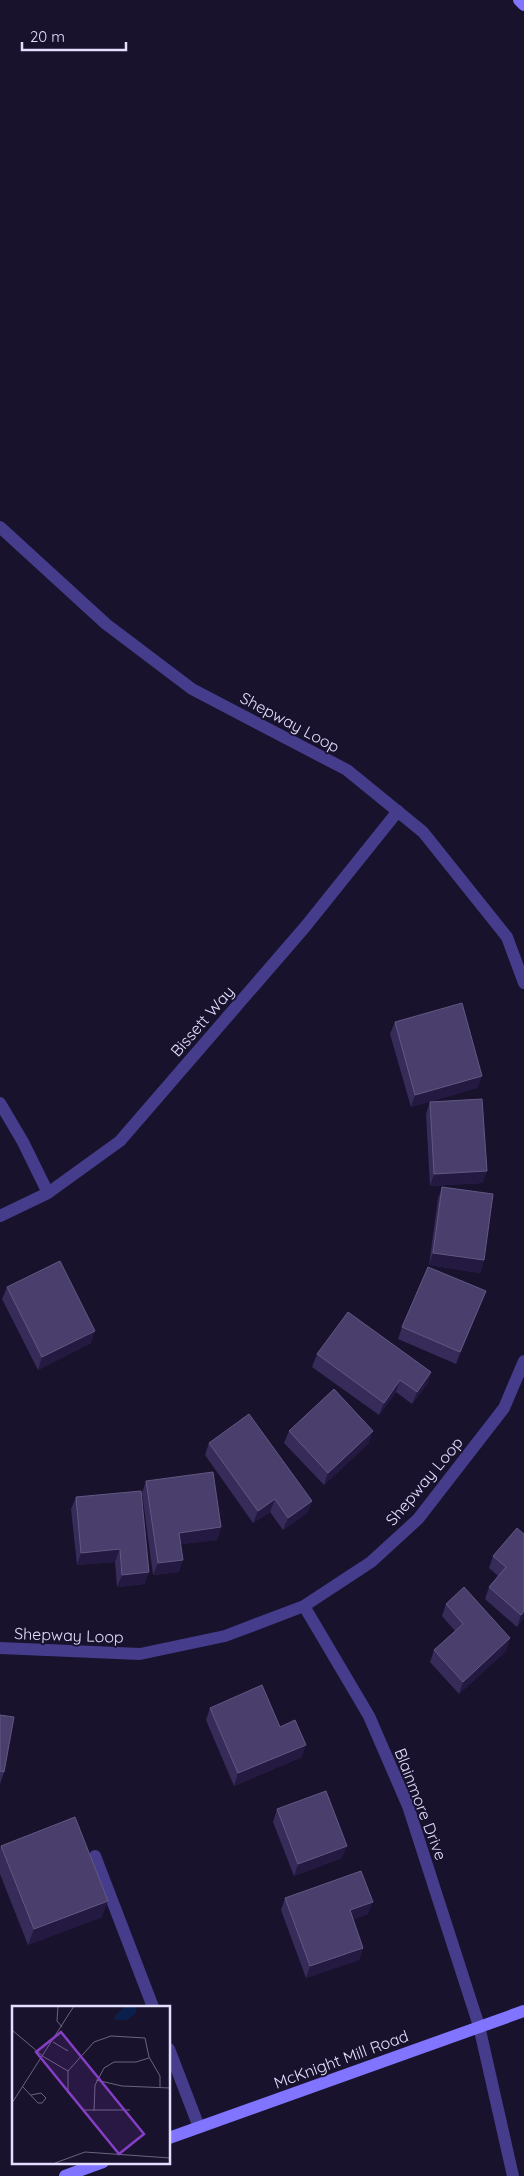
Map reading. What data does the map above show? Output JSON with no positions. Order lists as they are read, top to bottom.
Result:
{
  "streets": {
    "street": [
      "Shepway Loop",
      "Bissett Way",
      "Blainmore Drive",
      "McKnight Mill Road"
    ]
  },
  "crossings": [
    ["Shepway Loop", "Bissett Way"],
    ["Shepway Loop", "Blainmore Drive"],
    ["Blainmore Drive", "McKnight Mill Road"]
  ],
  "scale_bar": "20 m"
}
